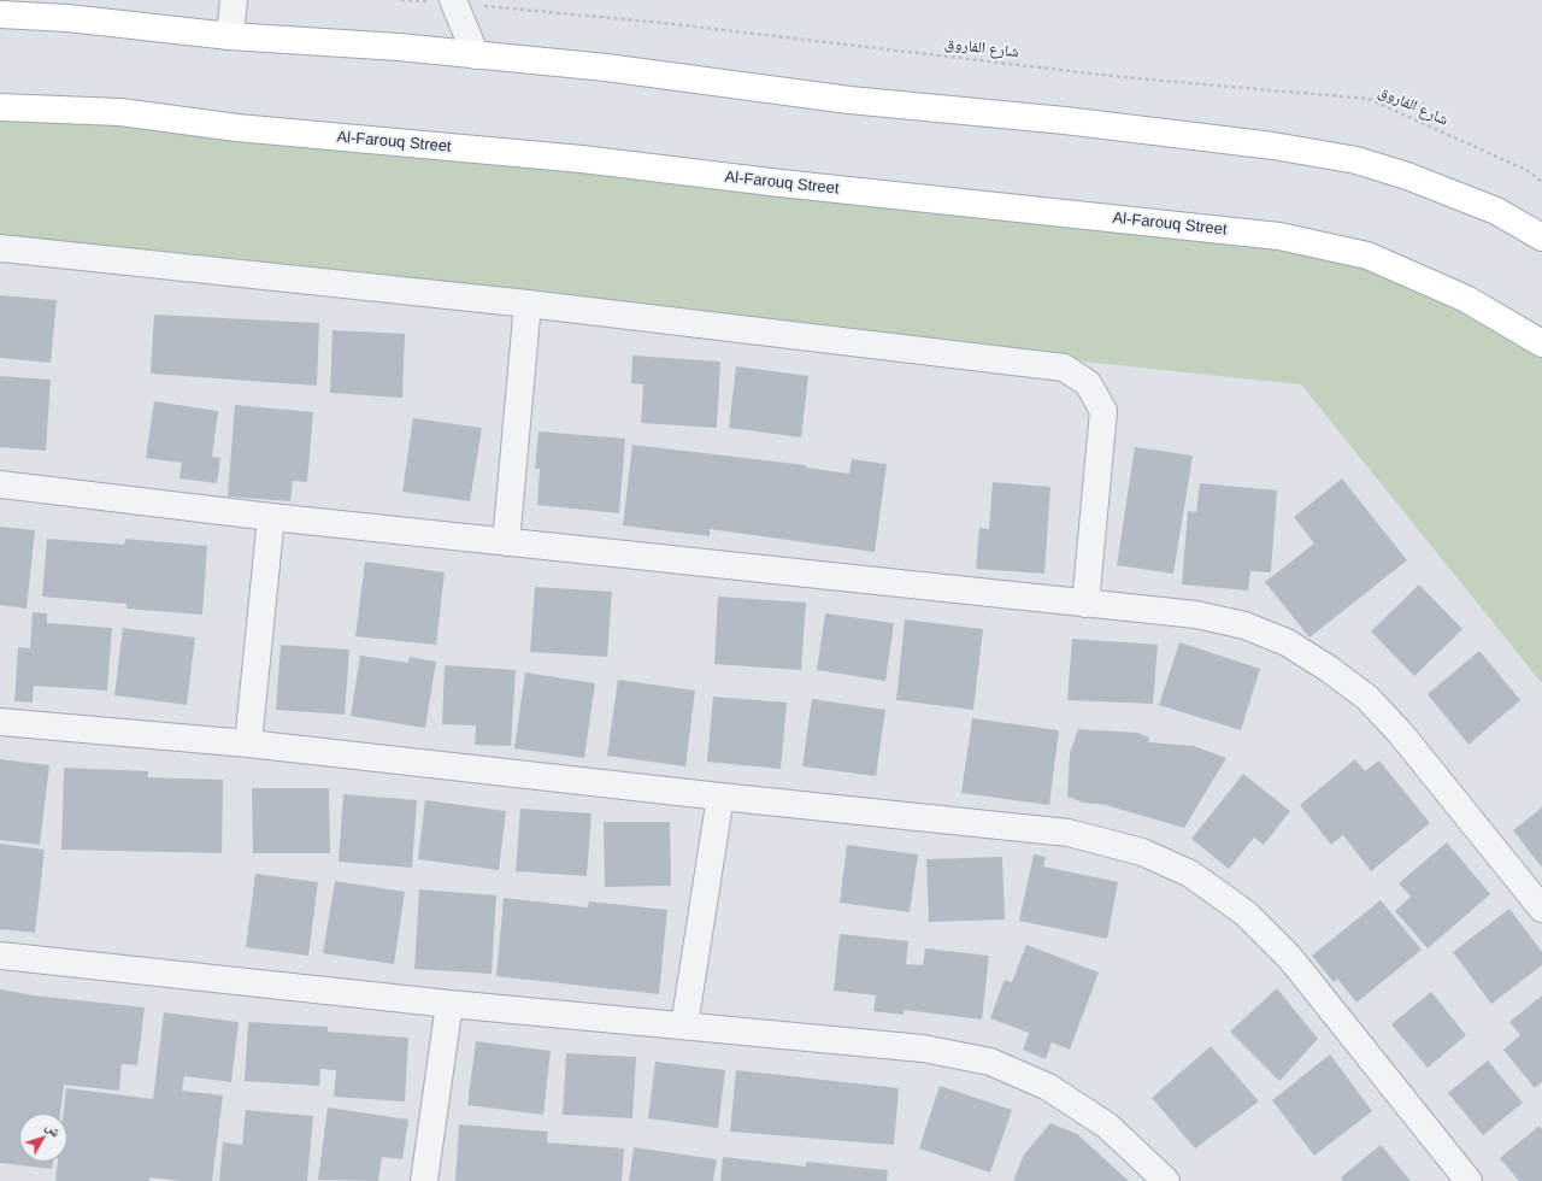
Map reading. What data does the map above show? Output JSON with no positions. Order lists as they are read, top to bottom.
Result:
{
  "streets": {
    "main road": ["Al-Farouq Street"],
    "path": ["شارع الفاروق"]
  },
  "north": "top right"
}
